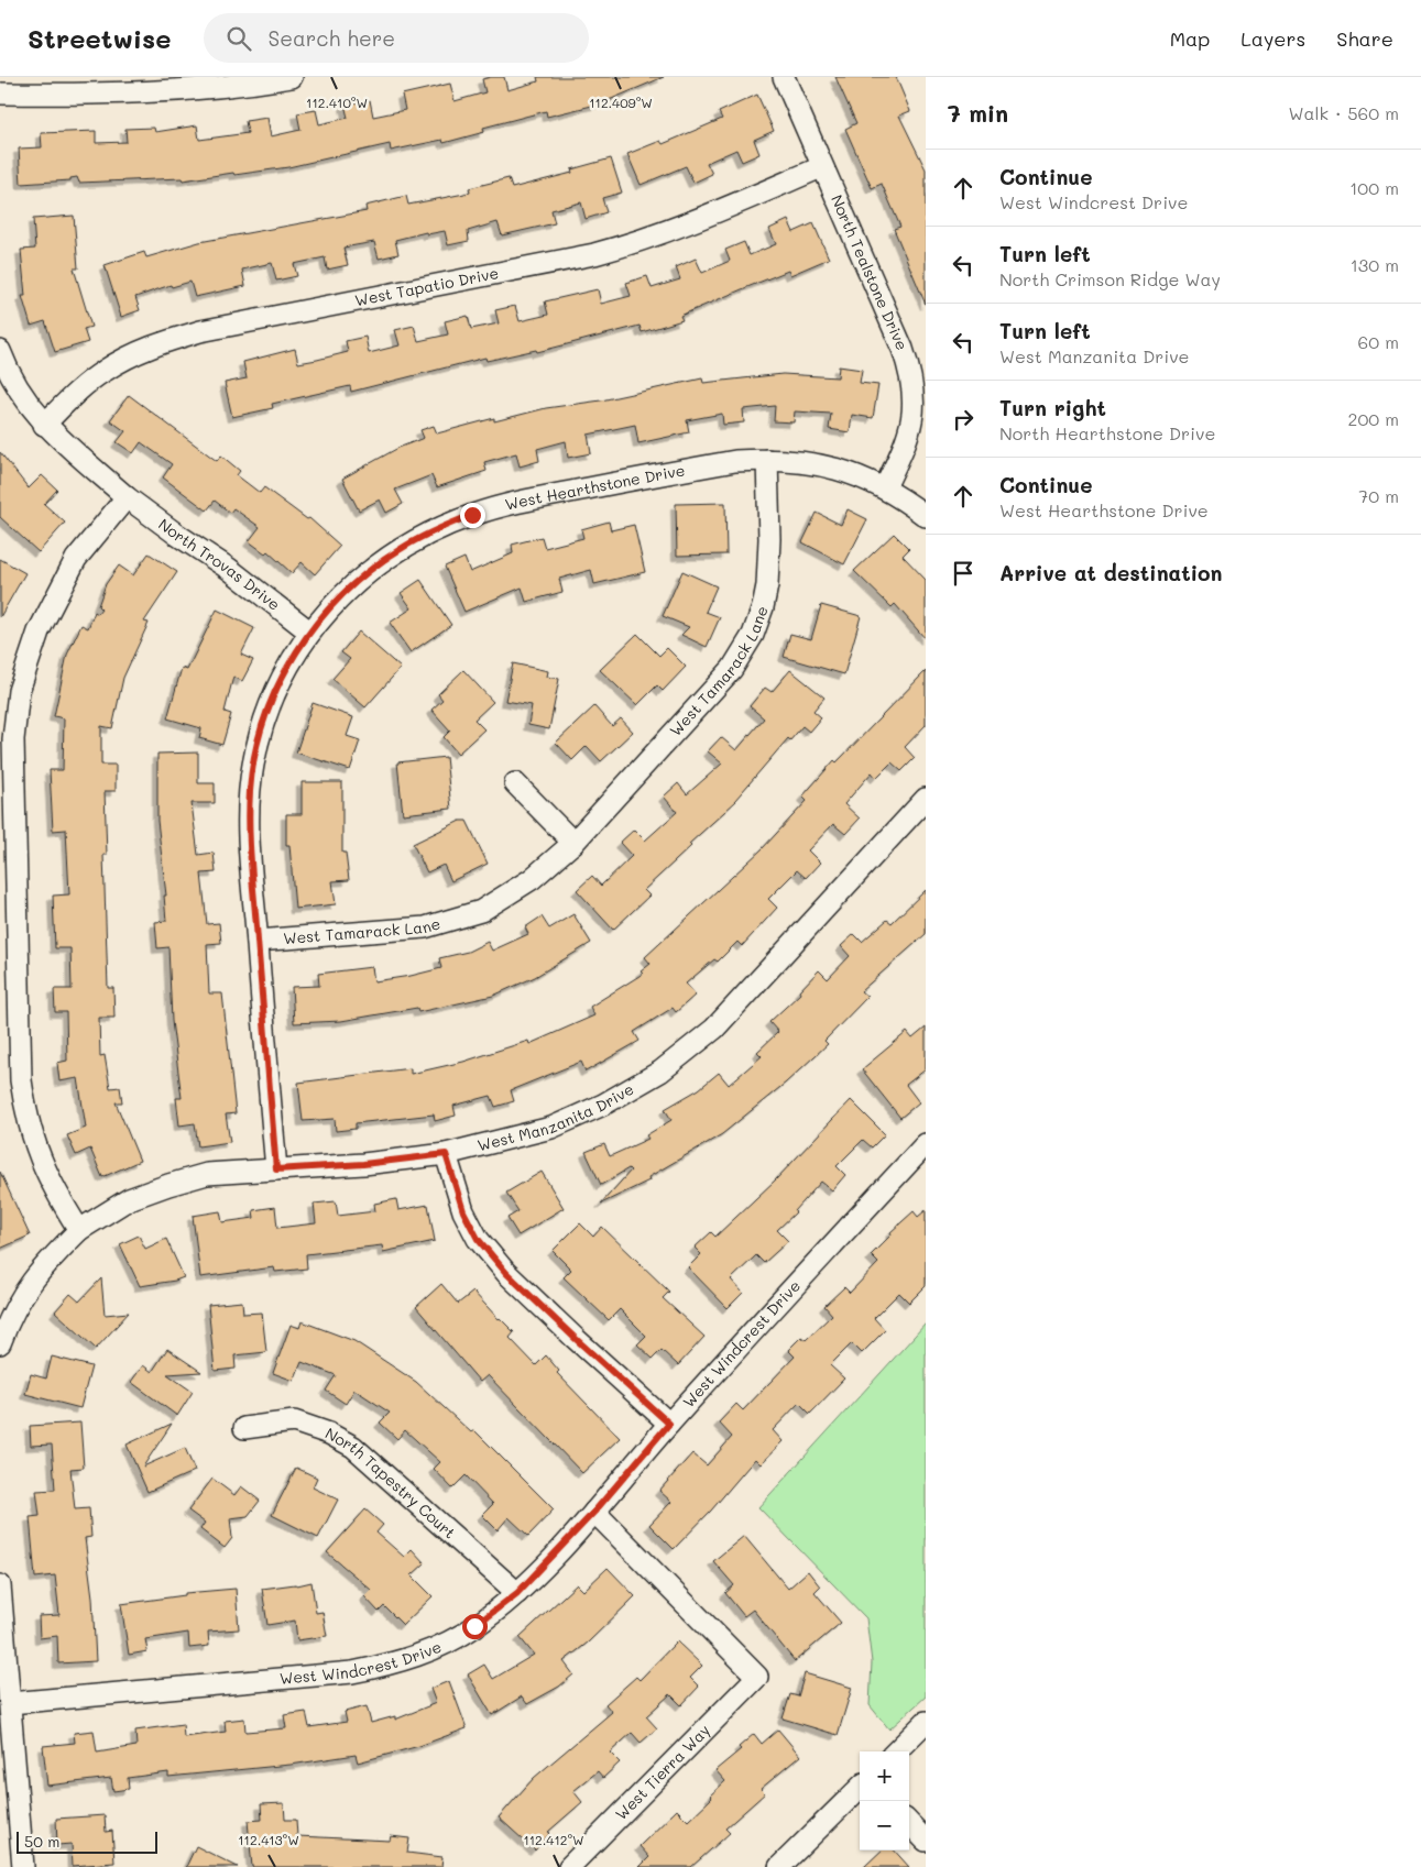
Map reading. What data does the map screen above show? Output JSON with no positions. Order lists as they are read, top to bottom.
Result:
{
  "streets": {
    "street": [
      "North Tealstone Drive",
      "West Tapatio Drive",
      "West Hearthstone Drive",
      "North Trovas Drive",
      "West Tamarack Lane",
      "West Manzanita Drive",
      "West Windcrest Drive",
      "North Tapestry Court",
      "West Tierra Way"
    ]
  },
  "crossings": [
    ["North Tealstone Drive", "West Tapatio Drive"],
    ["North Tealstone Drive", "West Hearthstone Drive"],
    ["West Tapatio Drive", "North Trovas Drive"],
    ["West Hearthstone Drive", "North Trovas Drive"],
    ["West Hearthstone Drive", "West Tamarack Lane"],
    ["West Hearthstone Drive", "West Manzanita Drive"],
    ["West Windcrest Drive", "North Tapestry Court"],
    ["West Windcrest Drive", "West Tierra Way"]
  ],
  "scale_bar": "50 m",
  "page": {
    "header": "Streetwise",
    "search": "Search here",
    "nav": ["Map", "Layers", "Share"],
    "heading": ["7 min", "Walk · 560 m"],
    "list": [
      ["Continue", "West Windcrest Drive", "100 m"],
      ["Turn left", "North Crimson Ridge Way", "130 m"],
      ["Turn left", "West Manzanita Drive", "60 m"],
      ["Turn right", "North Hearthstone Drive", "200 m"],
      ["Continue", "West Hearthstone Drive", "70 m"],
      "Arrive at destination"
    ],
    "map_buttons": ["+", "−"],
    "scale": "50 m"
  },
  "coordinates": [
    "112.410°W",
    "112.409°W",
    "112.413°W",
    "112.412°W"
  ]
}
